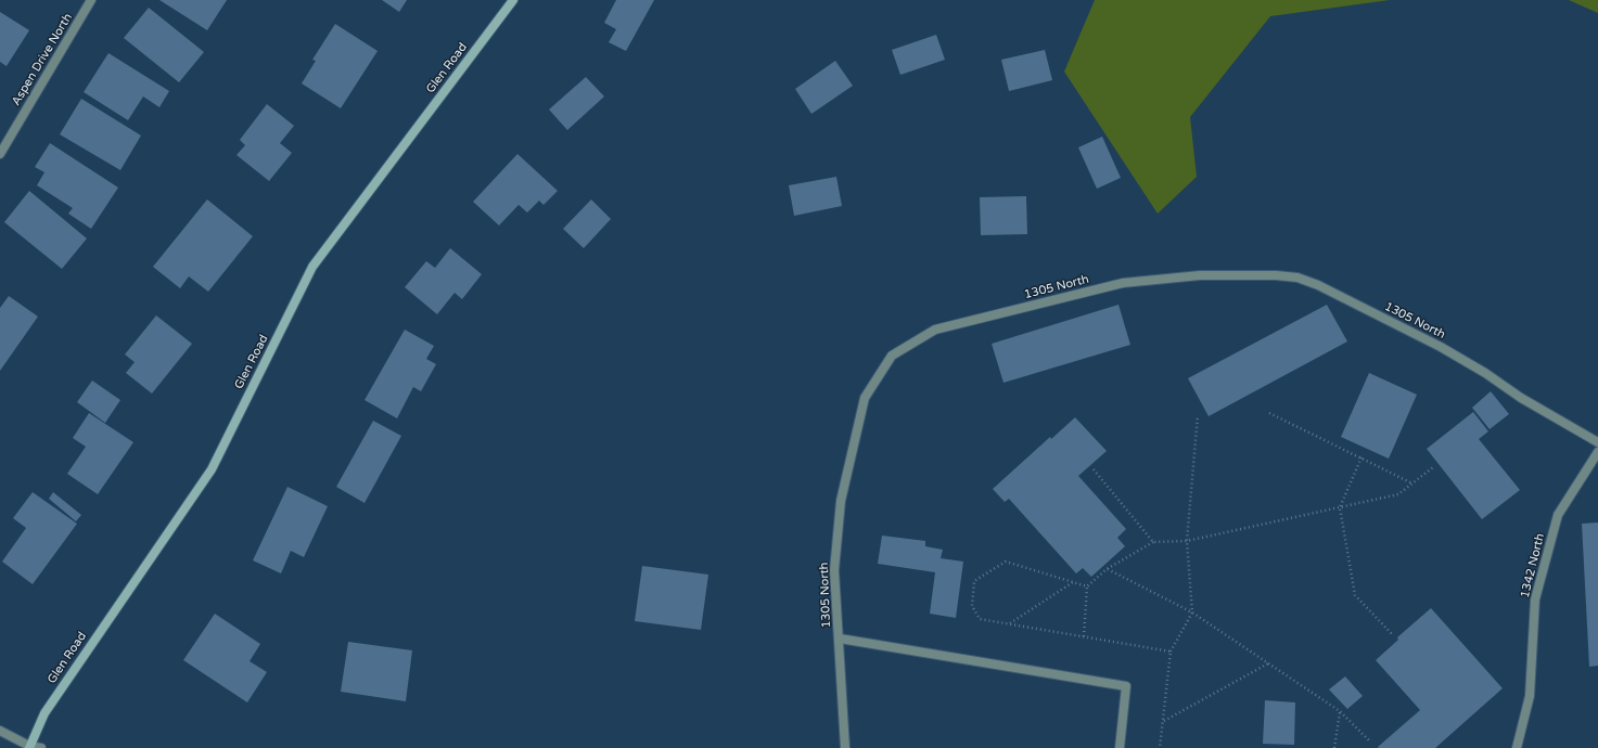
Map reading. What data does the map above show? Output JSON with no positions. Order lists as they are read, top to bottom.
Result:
{
  "streets": {
    "street": [
      "Aspen Drive North",
      "Glen Road",
      "1305 North",
      "1342 North"
    ]
  }
}
